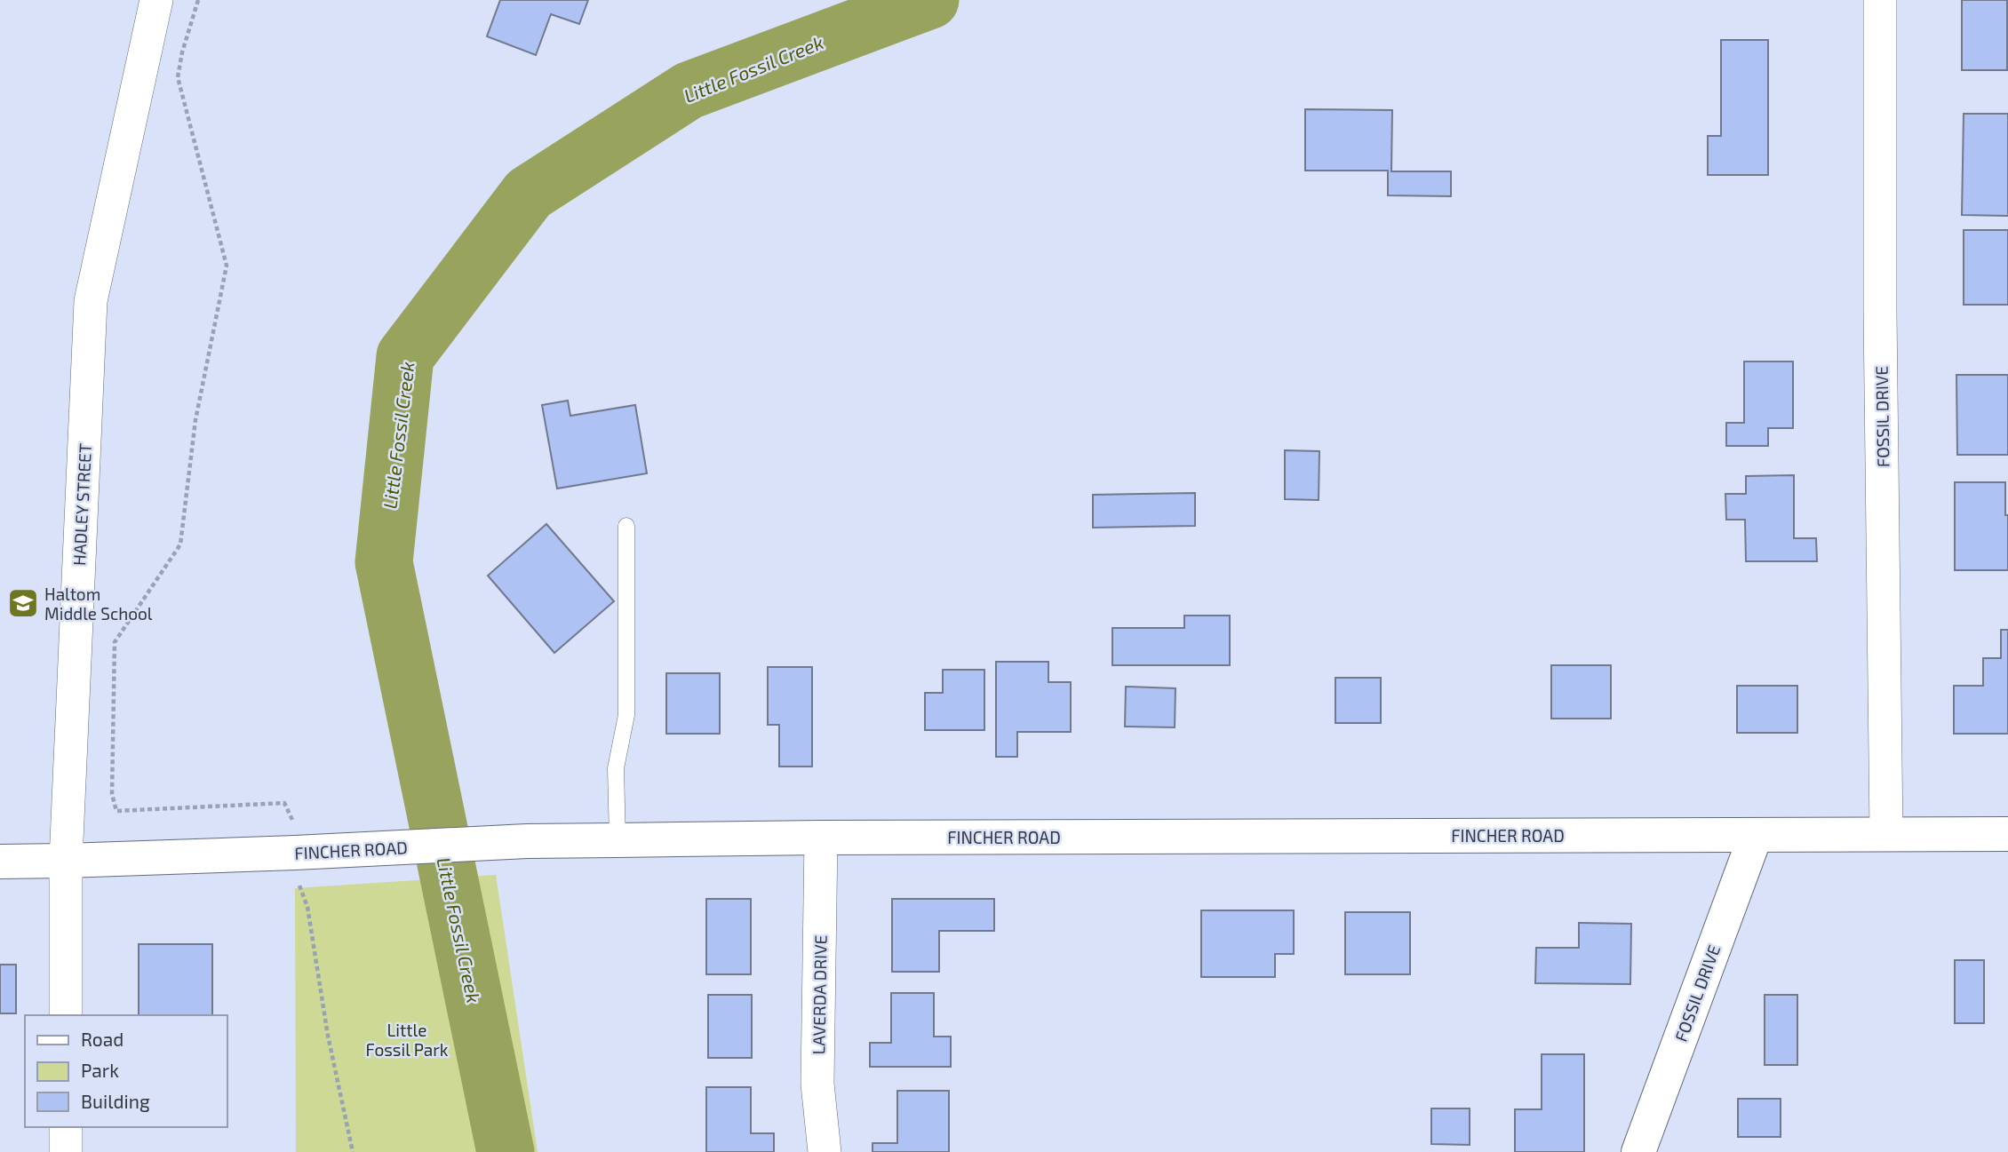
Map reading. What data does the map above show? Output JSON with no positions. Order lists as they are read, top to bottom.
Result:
{
  "streets": {
    "street": [
      "FOSSIL DRIVE",
      "HADLEY STREET",
      "FINCHER ROAD",
      "LAVERDA DRIVE"
    ]
  },
  "crossings": [
    ["FOSSIL DRIVE", "FINCHER ROAD"],
    ["HADLEY STREET", "FINCHER ROAD"],
    ["FINCHER ROAD", "LAVERDA DRIVE"]
  ],
  "water": ["Little Fossil Creek"],
  "parks": ["Little Fossil Park"],
  "places": {
    "school or university": ["Haltom Middle School"]
  },
  "legend": ["Road", "Park", "Building"]
}
